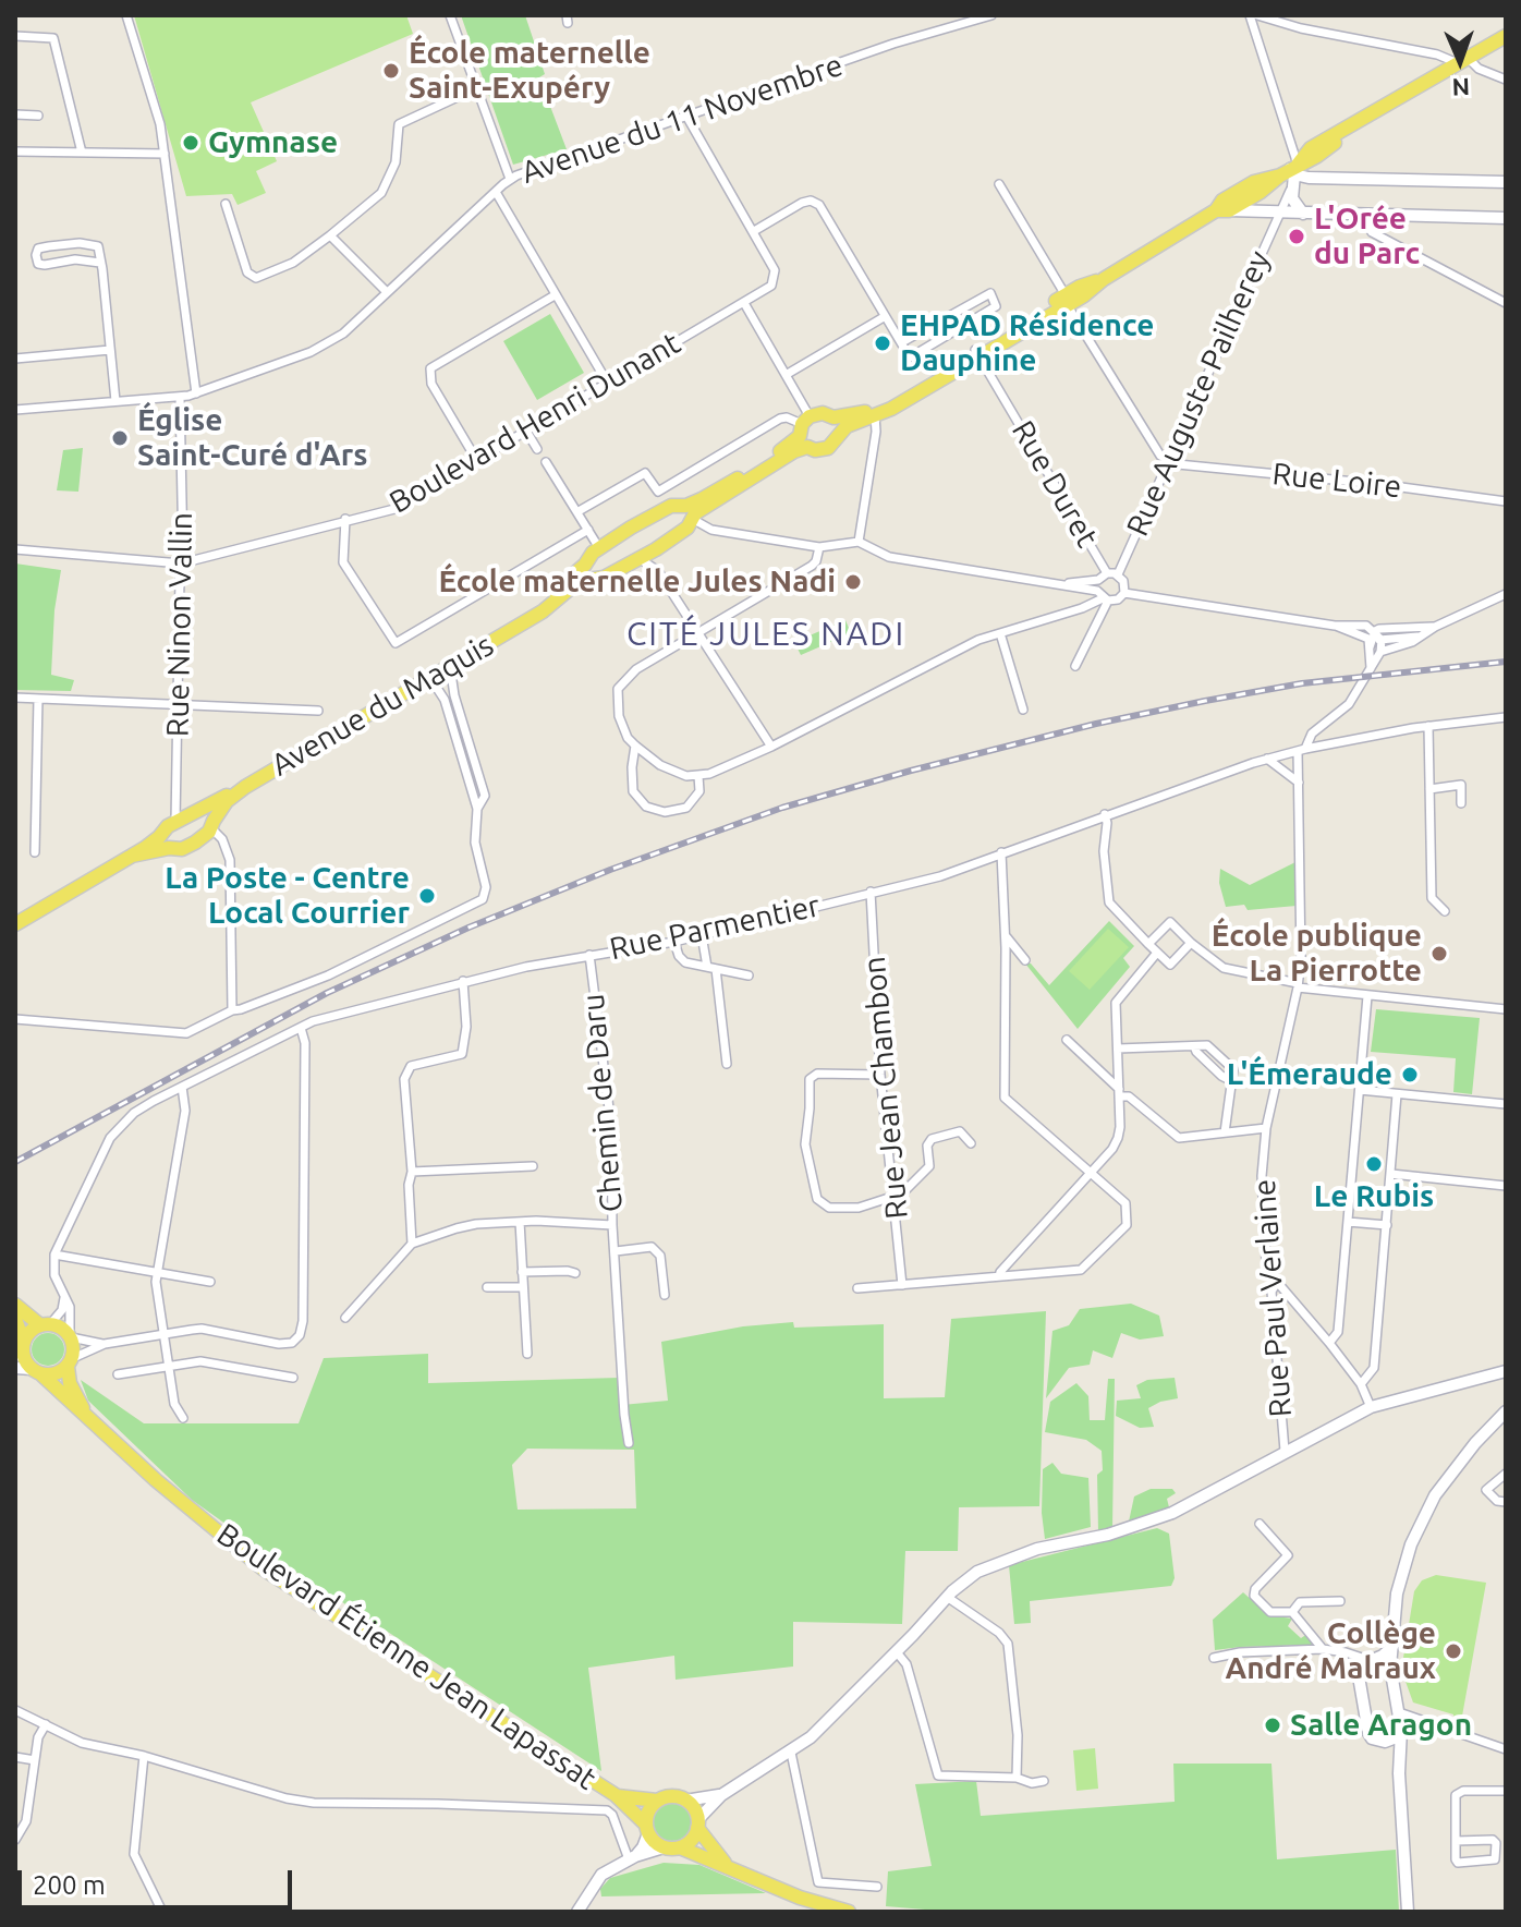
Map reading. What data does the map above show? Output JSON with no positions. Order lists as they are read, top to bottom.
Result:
{
  "streets": {
    "main road": ["Avenue du Maquis", "Boulevard Étienne Jean Lapassat"],
    "street": [
      "Avenue du 11 Novembre",
      "Rue Auguste Pailherey",
      "Boulevard Henri Dunant",
      "Rue Loire",
      "Rue Duret",
      "Rue Ninon Vallin",
      "Rue Parmentier",
      "Rue Jean Chambon",
      "Chemin de Daru",
      "Rue Paul Verlaine"
    ]
  },
  "crossings": [
    ["Avenue du 11 Novembre", "Rue Ninon Vallin"],
    ["Rue Auguste Pailherey", "Rue Loire"],
    ["Rue Auguste Pailherey", "Rue Duret"],
    ["Rue Auguste Pailherey", "Avenue du Maquis"],
    ["Boulevard Henri Dunant", "Rue Ninon Vallin"],
    ["Rue Duret", "Avenue du Maquis"],
    ["Rue Ninon Vallin", "Avenue du Maquis"],
    ["Rue Parmentier", "Rue Jean Chambon"],
    ["Rue Parmentier", "Chemin de Daru"],
    ["Rue Parmentier", "Rue Paul Verlaine"]
  ],
  "districts": ["CITÉ JULES NADI"],
  "places": [
    "École maternelle Saint-Exupéry",
    "Gymnase",
    "L'Orée du Parc",
    "EHPAD Résidence Dauphine",
    "Église Saint-Curé d'Ars",
    "École maternelle Jules Nadi",
    "La Poste - Centre Local Courrier",
    "École publique La Pierrotte",
    "L'Émeraude",
    "Le Rubis",
    "Collège André Malraux",
    "Salle Aragon"
  ],
  "scale_bar": "200 m",
  "north": "bottom"
}
